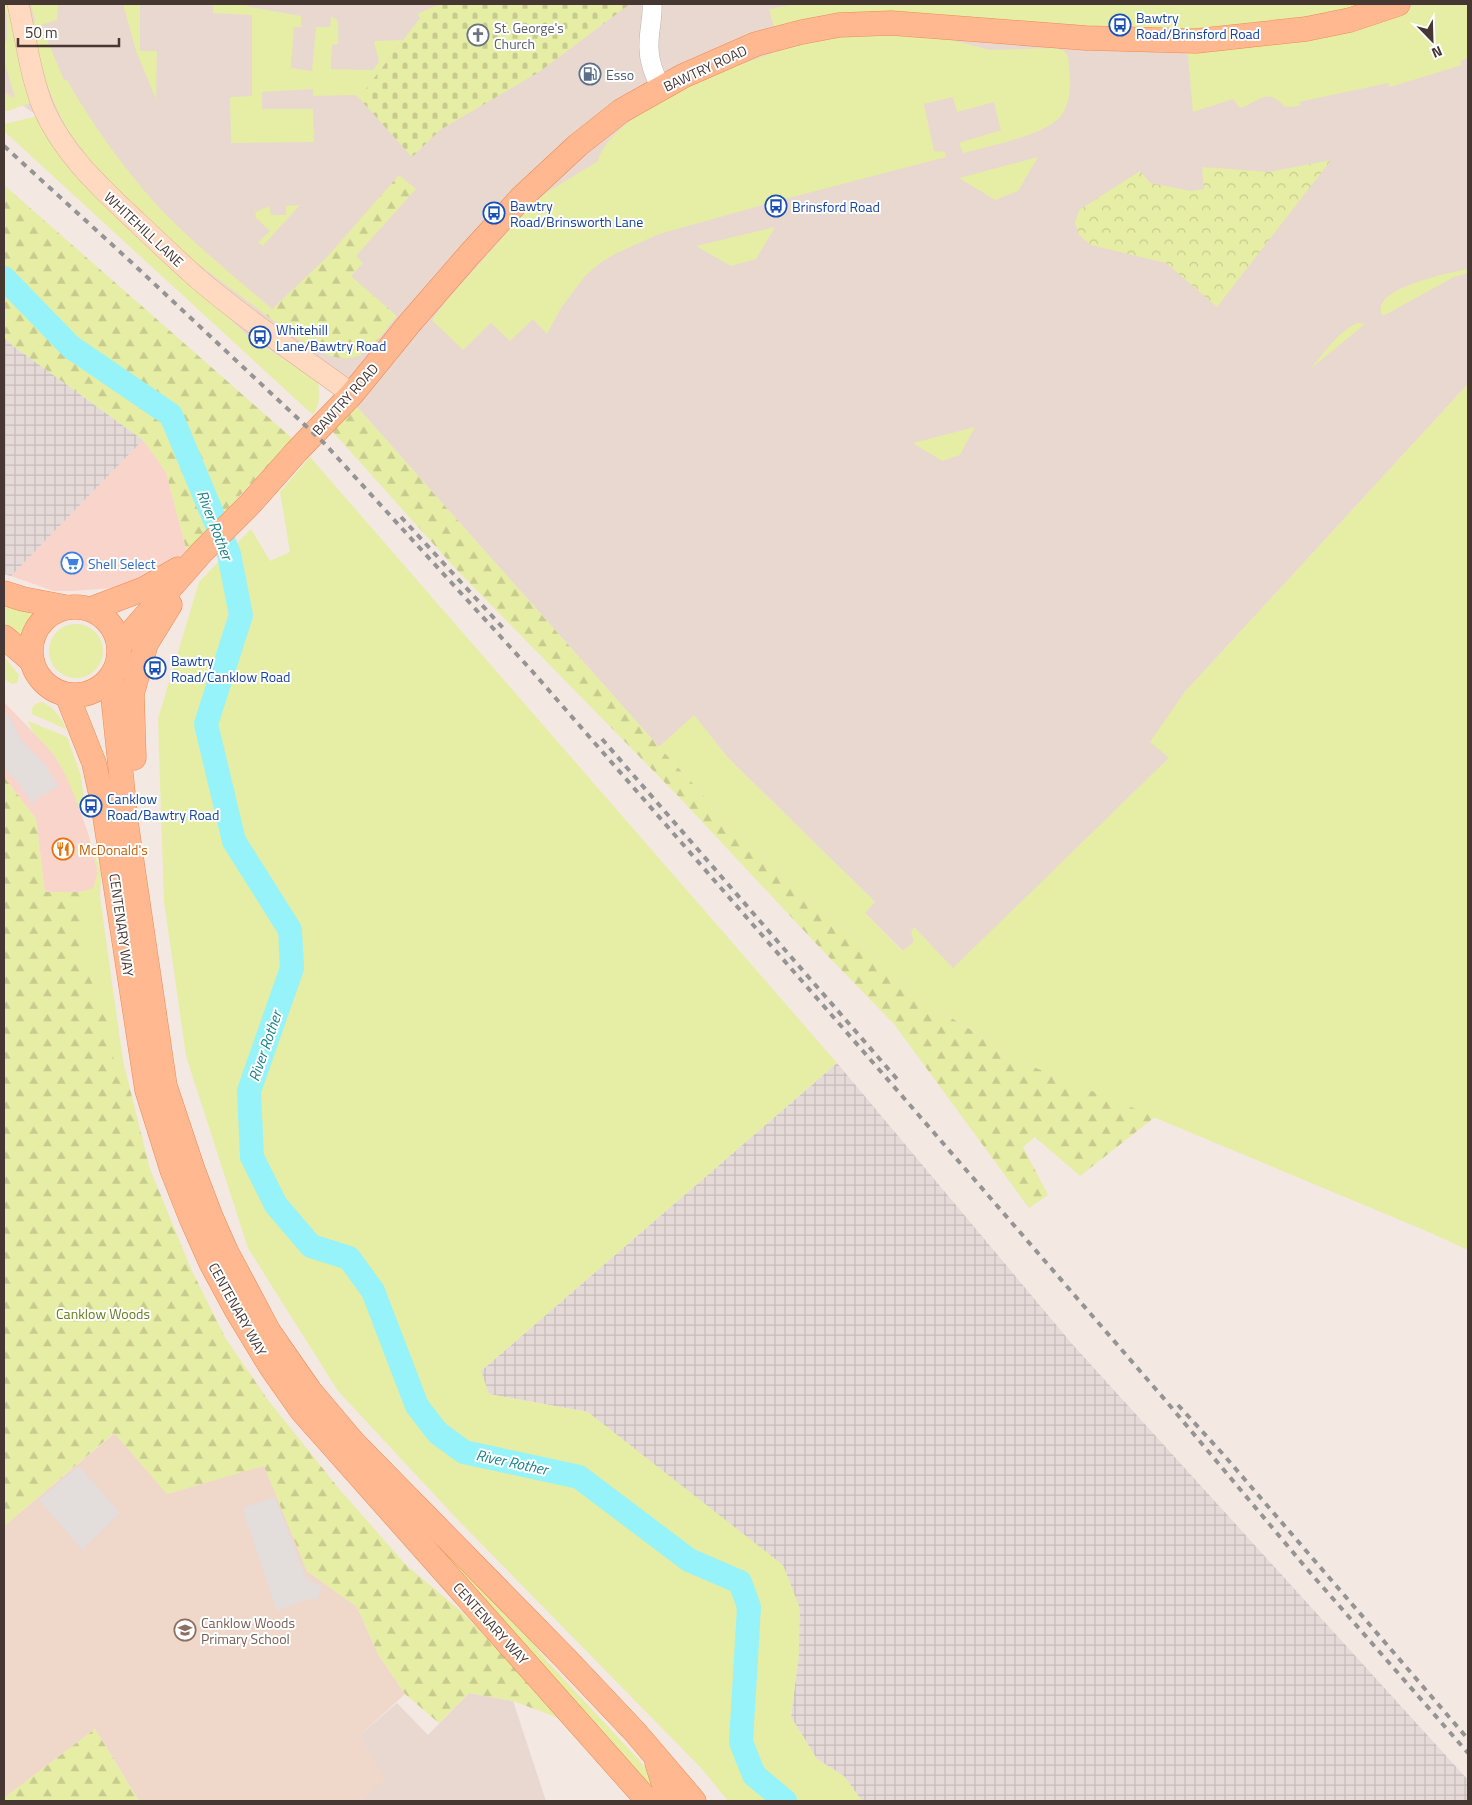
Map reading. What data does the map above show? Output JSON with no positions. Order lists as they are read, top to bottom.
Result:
{
  "streets": {
    "main road": ["BAWTRY ROAD", "WHITEHILL LANE", "CENTENARY WAY"]
  },
  "crossings": [
    ["BAWTRY ROAD", "WHITEHILL LANE"],
    ["BAWTRY ROAD", "CENTENARY WAY"]
  ],
  "water": ["River Rother"],
  "parks": ["Canklow Woods"],
  "places": {
    "bus stop": [
      "Bawtry Road/Brinsford Road",
      "Brinsford Road",
      "Bawtry Road/Brinsworth Lane",
      "Whitehill Lane/Bawtry Road",
      "Bawtry Road/Canklow Road",
      "Canklow Road/Bawtry Road"
    ],
    "church": ["St. George's Church"],
    "fuel station": ["Esso"],
    "supermarket": ["Shell Select"],
    "restaurant": ["McDonald's"],
    "school or university": ["Canklow Woods Primary School"]
  },
  "scale_bar": "50 m",
  "north": "bottom right"
}
